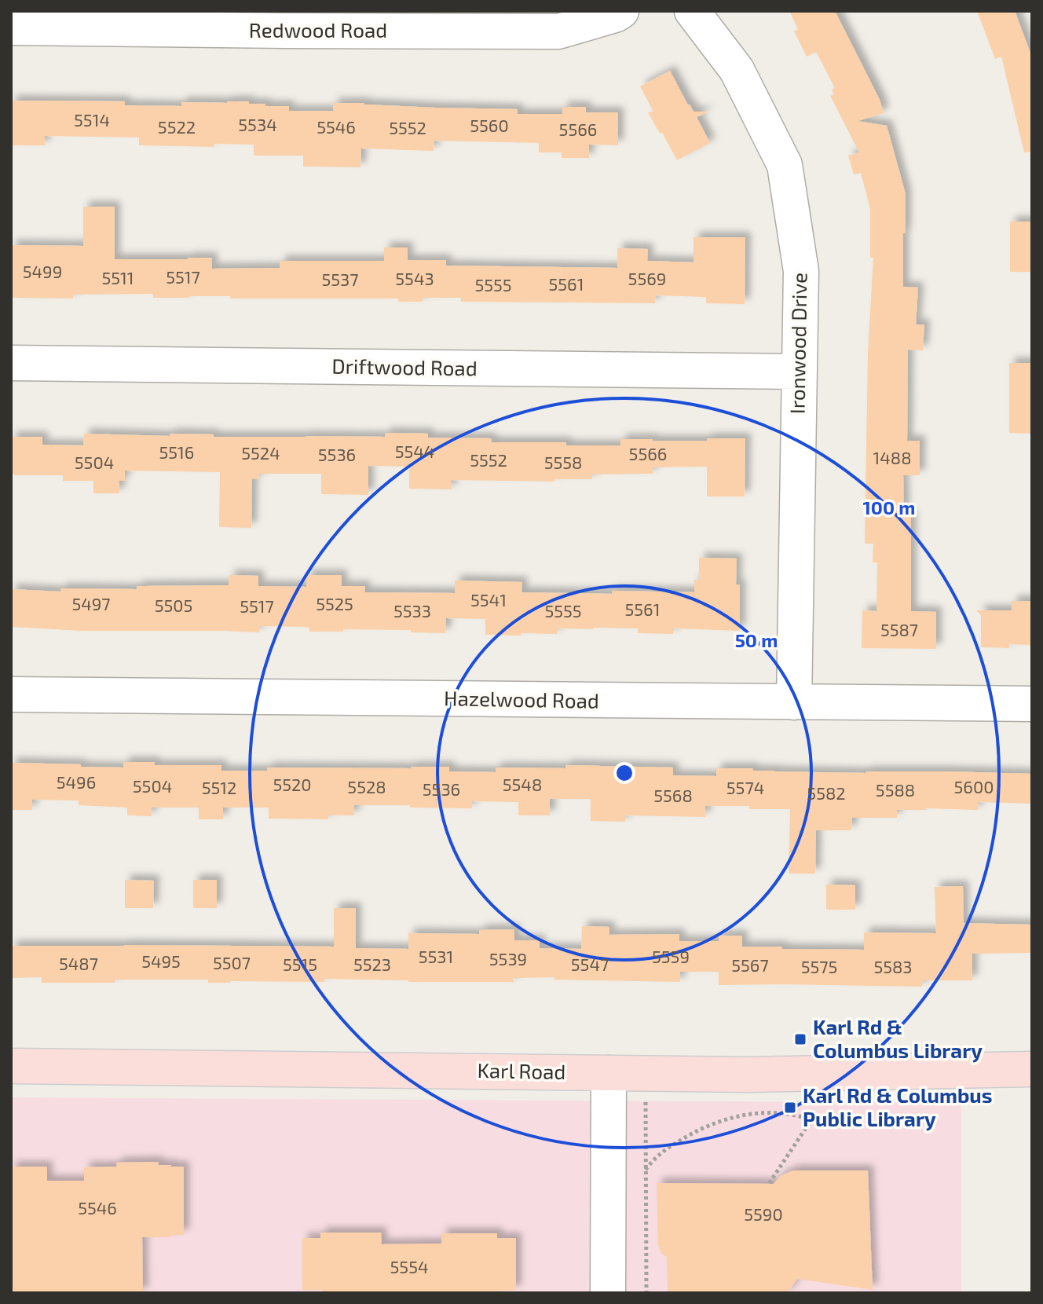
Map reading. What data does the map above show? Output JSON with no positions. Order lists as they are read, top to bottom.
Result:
{
  "streets": {
    "main road": ["Karl Road"],
    "street": [
      "Redwood Road",
      "Ironwood Drive",
      "Driftwood Road",
      "Hazelwood Road"
    ]
  },
  "crossings": [
    ["Ironwood Drive", "Driftwood Road"],
    ["Ironwood Drive", "Hazelwood Road"]
  ],
  "places": {
    "transit": ["Karl Rd & Columbus Library", "Karl Rd & Columbus Public Library"]
  },
  "house_numbers": [
    "5514",
    "5534",
    "5560",
    "5522",
    "5546",
    "5552",
    "5566",
    "5499",
    "5517",
    "5511",
    "5543",
    "5569",
    "5537",
    "5561",
    "5555",
    "5544",
    "5516",
    "5524",
    "5566",
    "5536",
    "1488",
    "5552",
    "5504",
    "5558",
    "5541",
    "5497",
    "5525",
    "5505",
    "5517",
    "5561",
    "5533",
    "5555",
    "5587",
    "5496",
    "5520",
    "5548",
    "5504",
    "5528",
    "5600",
    "5512",
    "5574",
    "5536",
    "5588",
    "5582",
    "5568",
    "5531",
    "5559",
    "5539",
    "5495",
    "5507",
    "5487",
    "5515",
    "5523",
    "5547",
    "5567",
    "5575",
    "5583",
    "5546",
    "5590",
    "5554"
  ],
  "rings": ["100 m", "50 m"]
}
